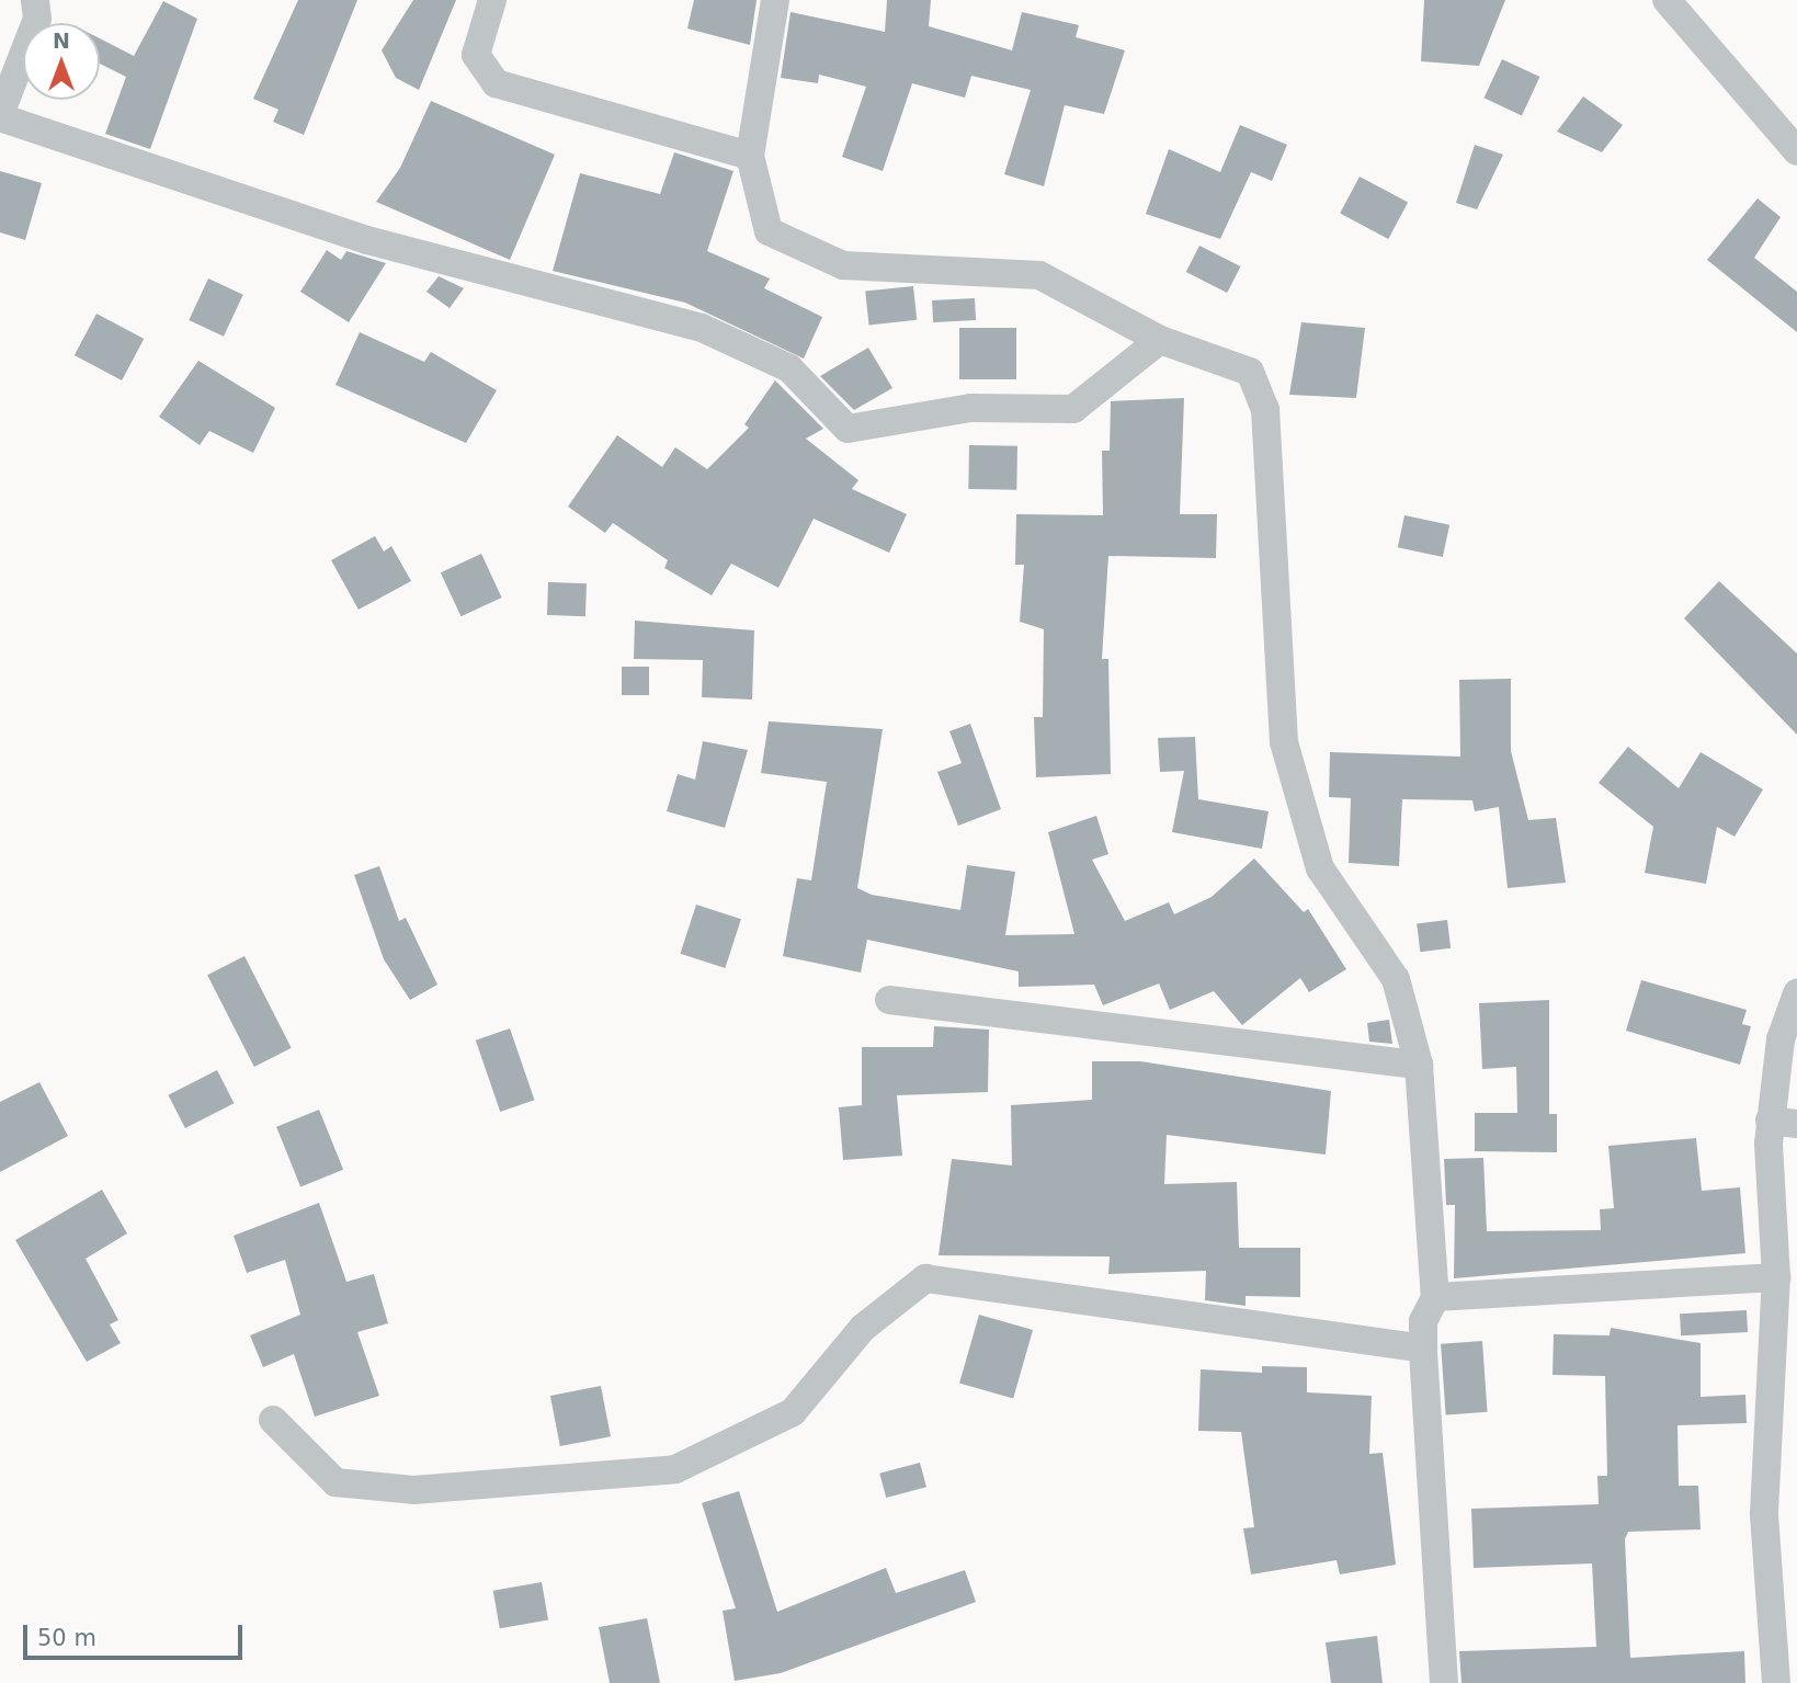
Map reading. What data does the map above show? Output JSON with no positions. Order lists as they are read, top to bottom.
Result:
{
  "scale_bar": "50 m",
  "north": "top"
}
